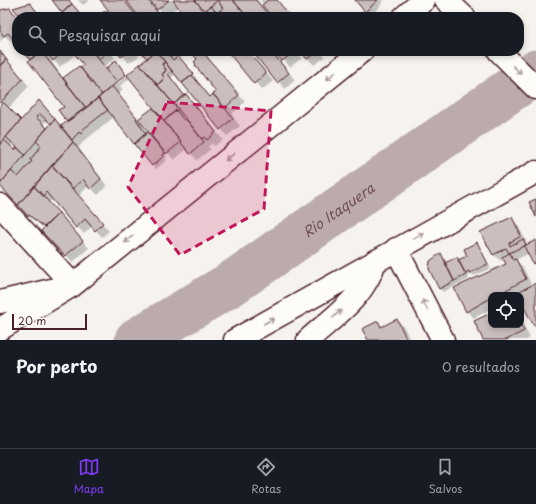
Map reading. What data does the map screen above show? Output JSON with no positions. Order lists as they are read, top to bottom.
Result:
{
  "water": ["Rio Itaquera"],
  "scale_bar": "20 m",
  "page": {
    "search": "Pesquisar aqui",
    "scale": "20 m",
    "heading": ["Por perto", "0 resultados"],
    "nav": ["Mapa", "Rotas", "Salvos"]
  }
}
